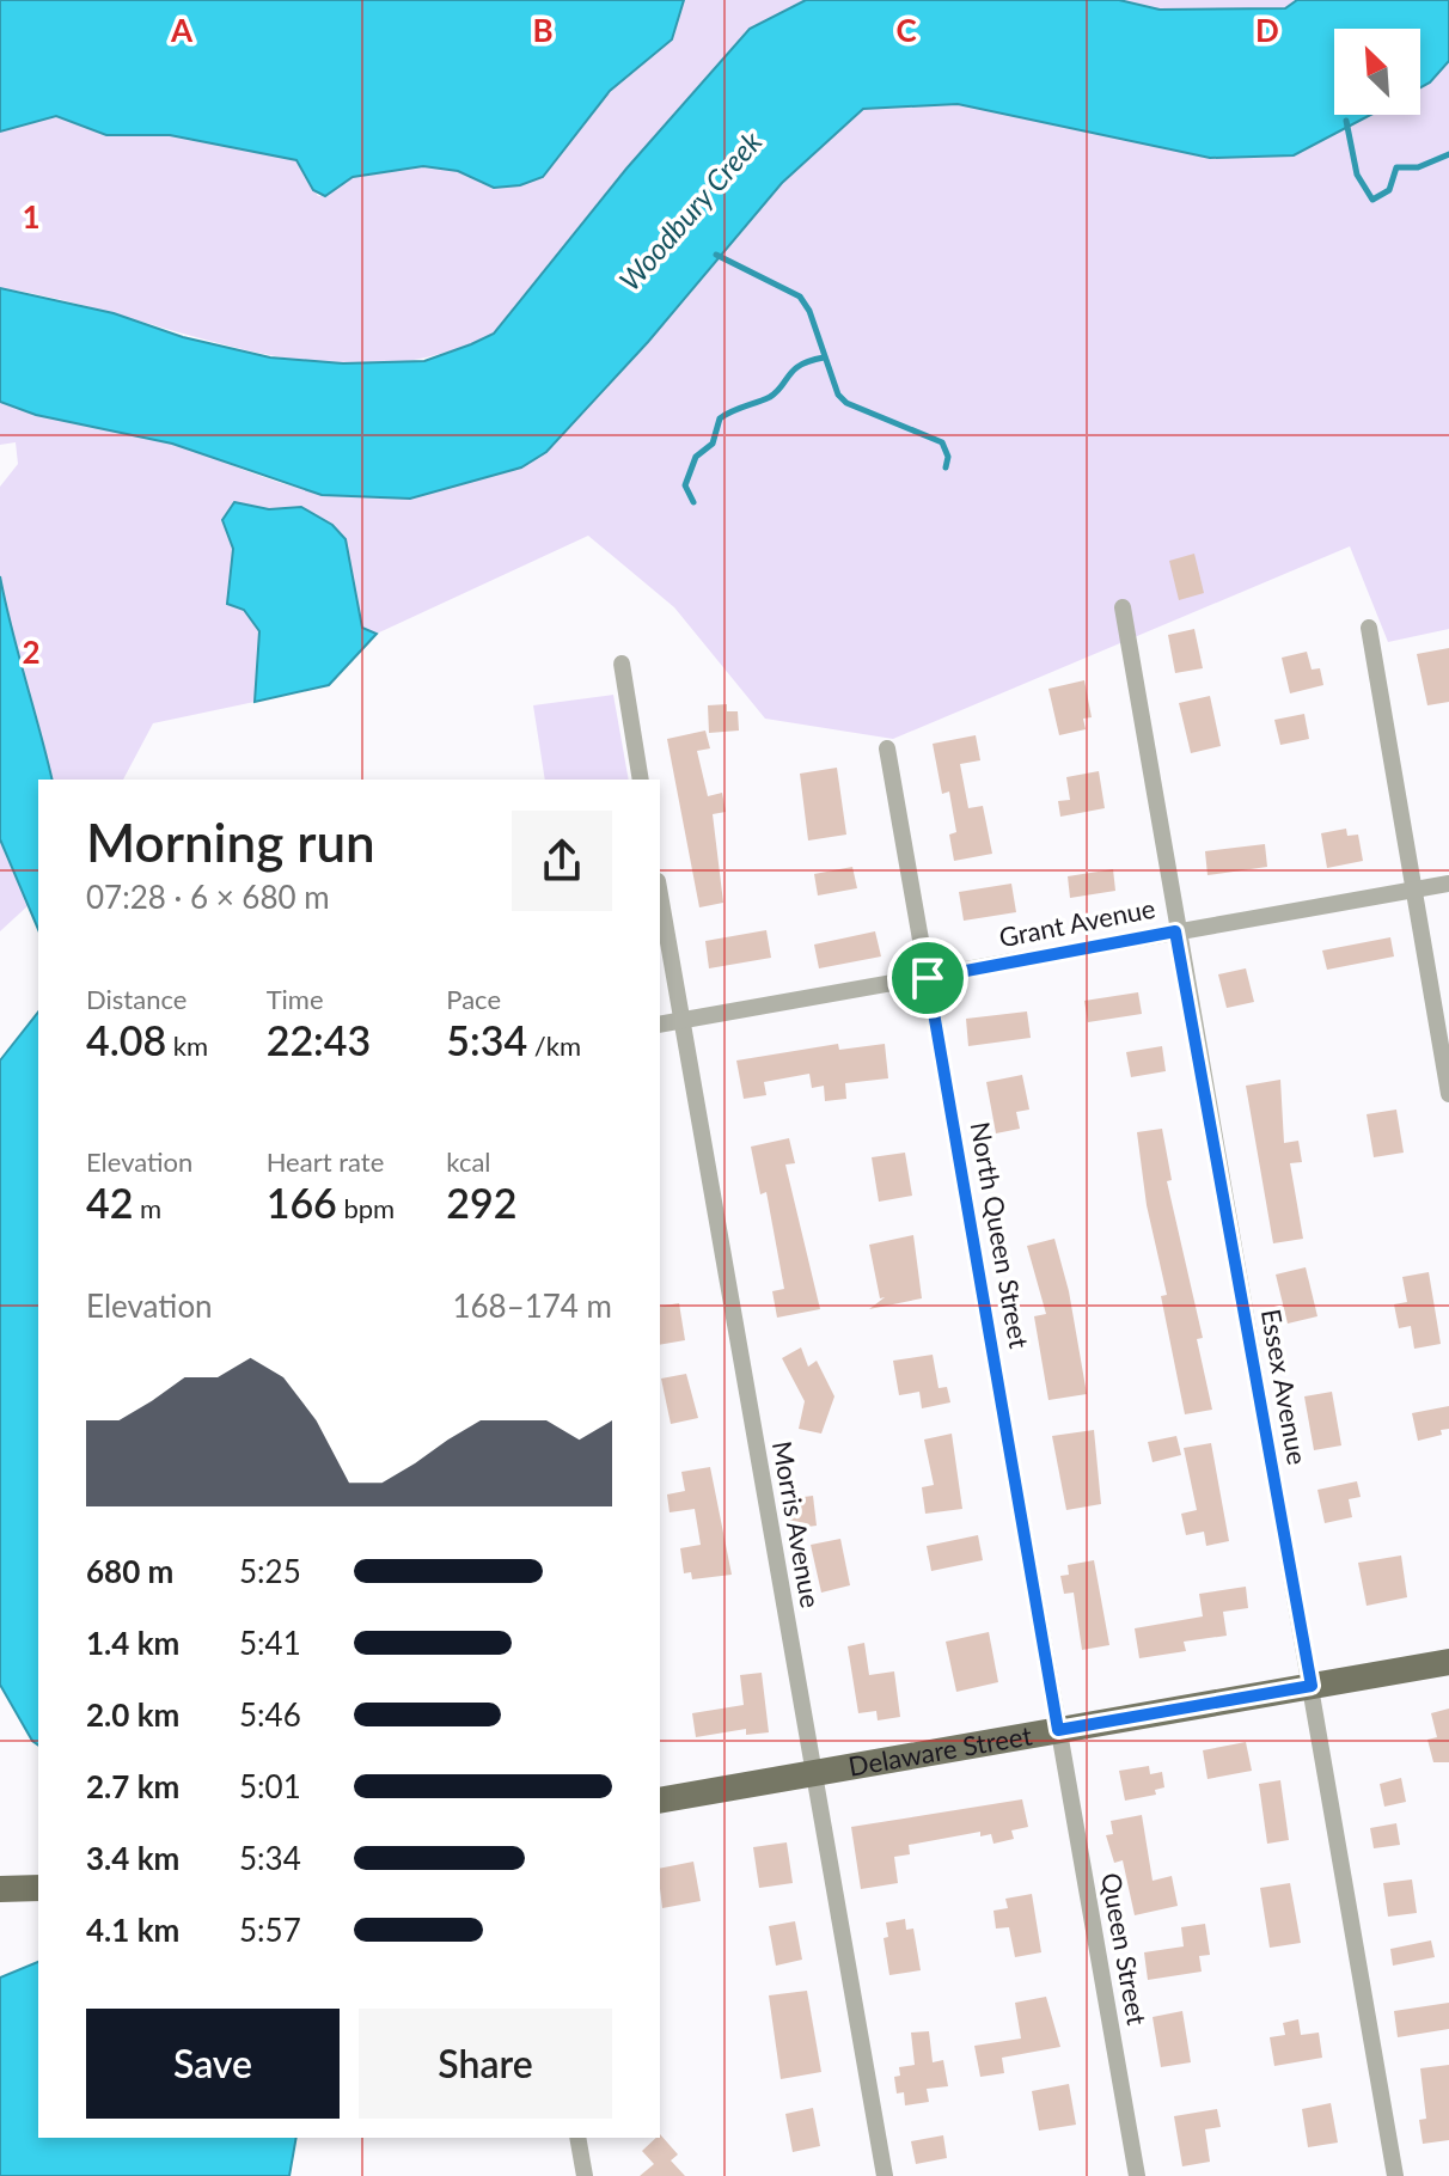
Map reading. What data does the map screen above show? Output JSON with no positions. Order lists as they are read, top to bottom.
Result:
{
  "streets": {
    "main road": ["Delaware Street"],
    "street": [
      "Grant Avenue",
      "North Queen Street",
      "Essex Avenue",
      "Morris Avenue",
      "Queen Street"
    ]
  },
  "crossings": [
    ["Grant Avenue", "North Queen Street"],
    ["Grant Avenue", "Essex Avenue"],
    ["Grant Avenue", "Morris Avenue"],
    ["North Queen Street", "Delaware Street"],
    ["North Queen Street", "Queen Street"],
    ["Essex Avenue", "Delaware Street"],
    ["Morris Avenue", "Delaware Street"],
    ["Delaware Street", "Queen Street"]
  ],
  "water": ["Woodbury Creek"],
  "north": "top left",
  "page": {
    "heading": ["Morning run", "07:28 · 6 × 680 m"],
    "stats": [
      ["Distance", "4.08 km"],
      ["Time", "22:43"],
      ["Pace", "5:34 /km"],
      ["Elevation", "42 m"],
      ["Heart rate", "166 bpm"],
      ["kcal", "292"]
    ],
    "chart": ["Elevation", "168–174 m"],
    "list": [
      {
        "name": "680 m",
        "note": "5:25"
      },
      {
        "name": "1.4 km",
        "note": "5:41"
      },
      {
        "name": "2.0 km",
        "note": "5:46"
      },
      {
        "name": "2.7 km",
        "note": "5:01"
      },
      {
        "name": "3.4 km",
        "note": "5:34"
      },
      {
        "name": "4.1 km",
        "note": "5:57"
      }
    ],
    "buttons": ["Save", "Share"]
  },
  "grid": {
    "columns": [
      "A",
      "B",
      "C",
      "D"
    ],
    "rows": ["1", "2"]
  }
}
